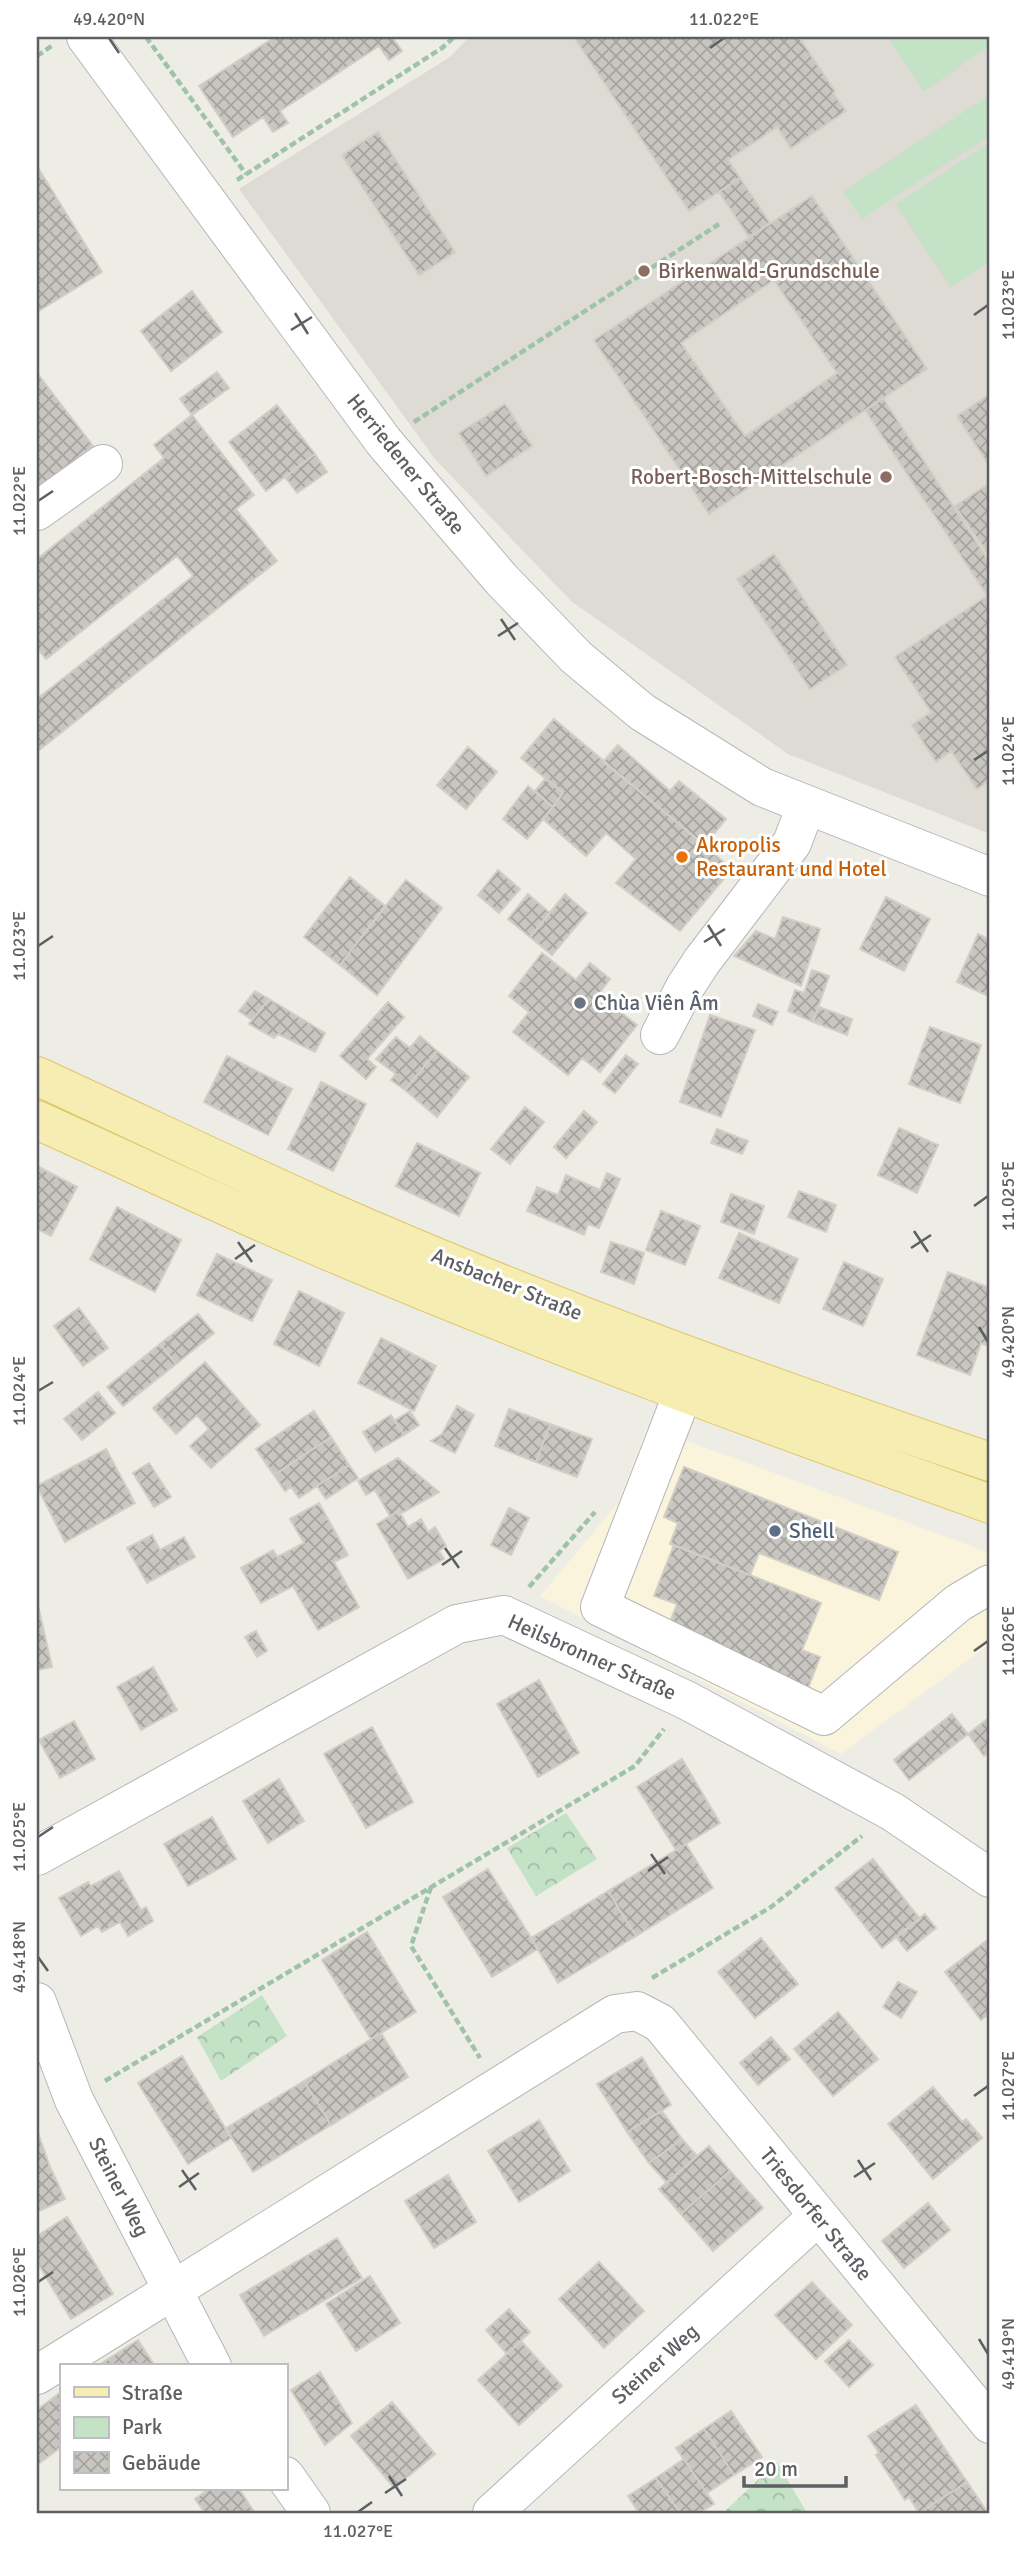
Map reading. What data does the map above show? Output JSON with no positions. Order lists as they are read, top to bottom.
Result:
{
  "streets": {
    "main road": ["Ansbacher Straße"],
    "street": [
      "Herriedener Straße",
      "Heilsbronner Straße",
      "Steiner Weg",
      "Triesdorfer Straße"
    ]
  },
  "crossings": [
    ["Steiner Weg", "Triesdorfer Straße"]
  ],
  "places": [
    "Birkenwald-Grundschule",
    "Robert-Bosch-Mittelschule",
    "Akropolis Restaurant und Hotel",
    "Chùa Viên Âm",
    "Shell"
  ],
  "legend": ["Straße", "Park", "Gebäude"],
  "scale_bar": "20 m",
  "coordinates": [
    "49.420°N",
    "11.022°E",
    "11.023°E",
    "11.024°E",
    "11.025°E",
    "11.026°E",
    "49.418°N",
    "11.027°E",
    "49.419°N"
  ]
}
